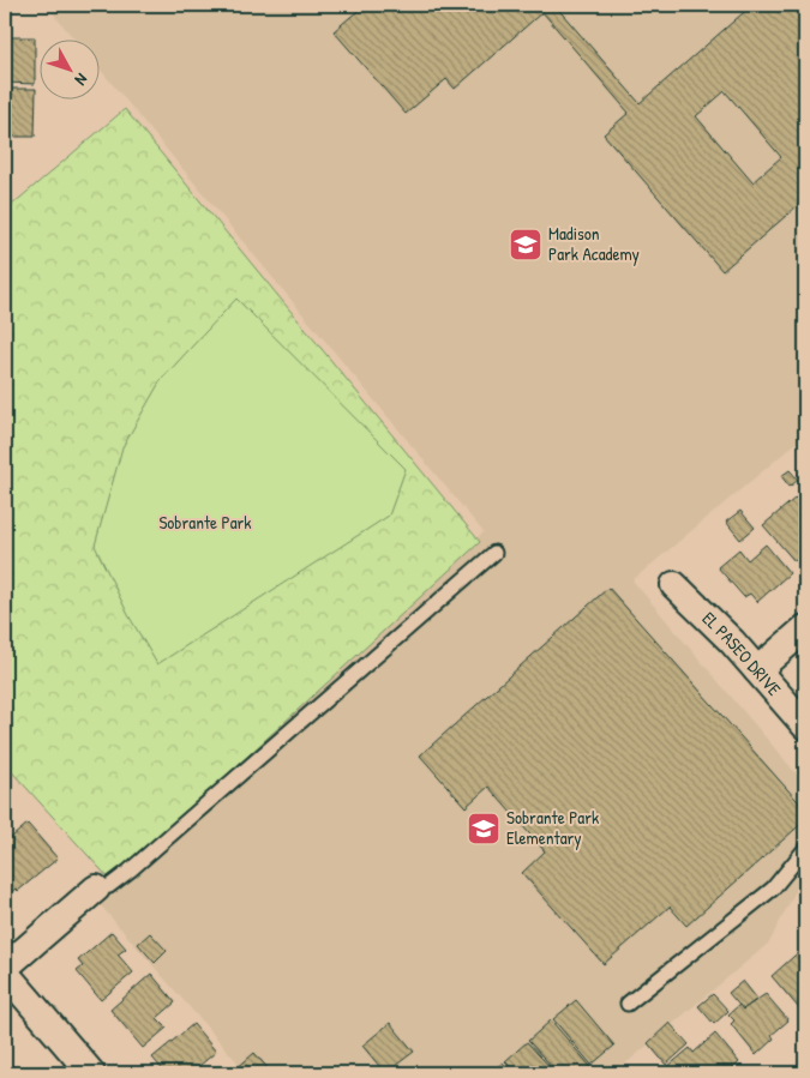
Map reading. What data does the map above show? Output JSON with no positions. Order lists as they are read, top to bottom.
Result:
{
  "streets": {
    "street": ["EL PASEO DRIVE"]
  },
  "parks": ["Sobrante Park"],
  "places": {
    "school or university": ["Madison Park Academy", "Sobrante Park Elementary"]
  },
  "north": "bottom right"
}
